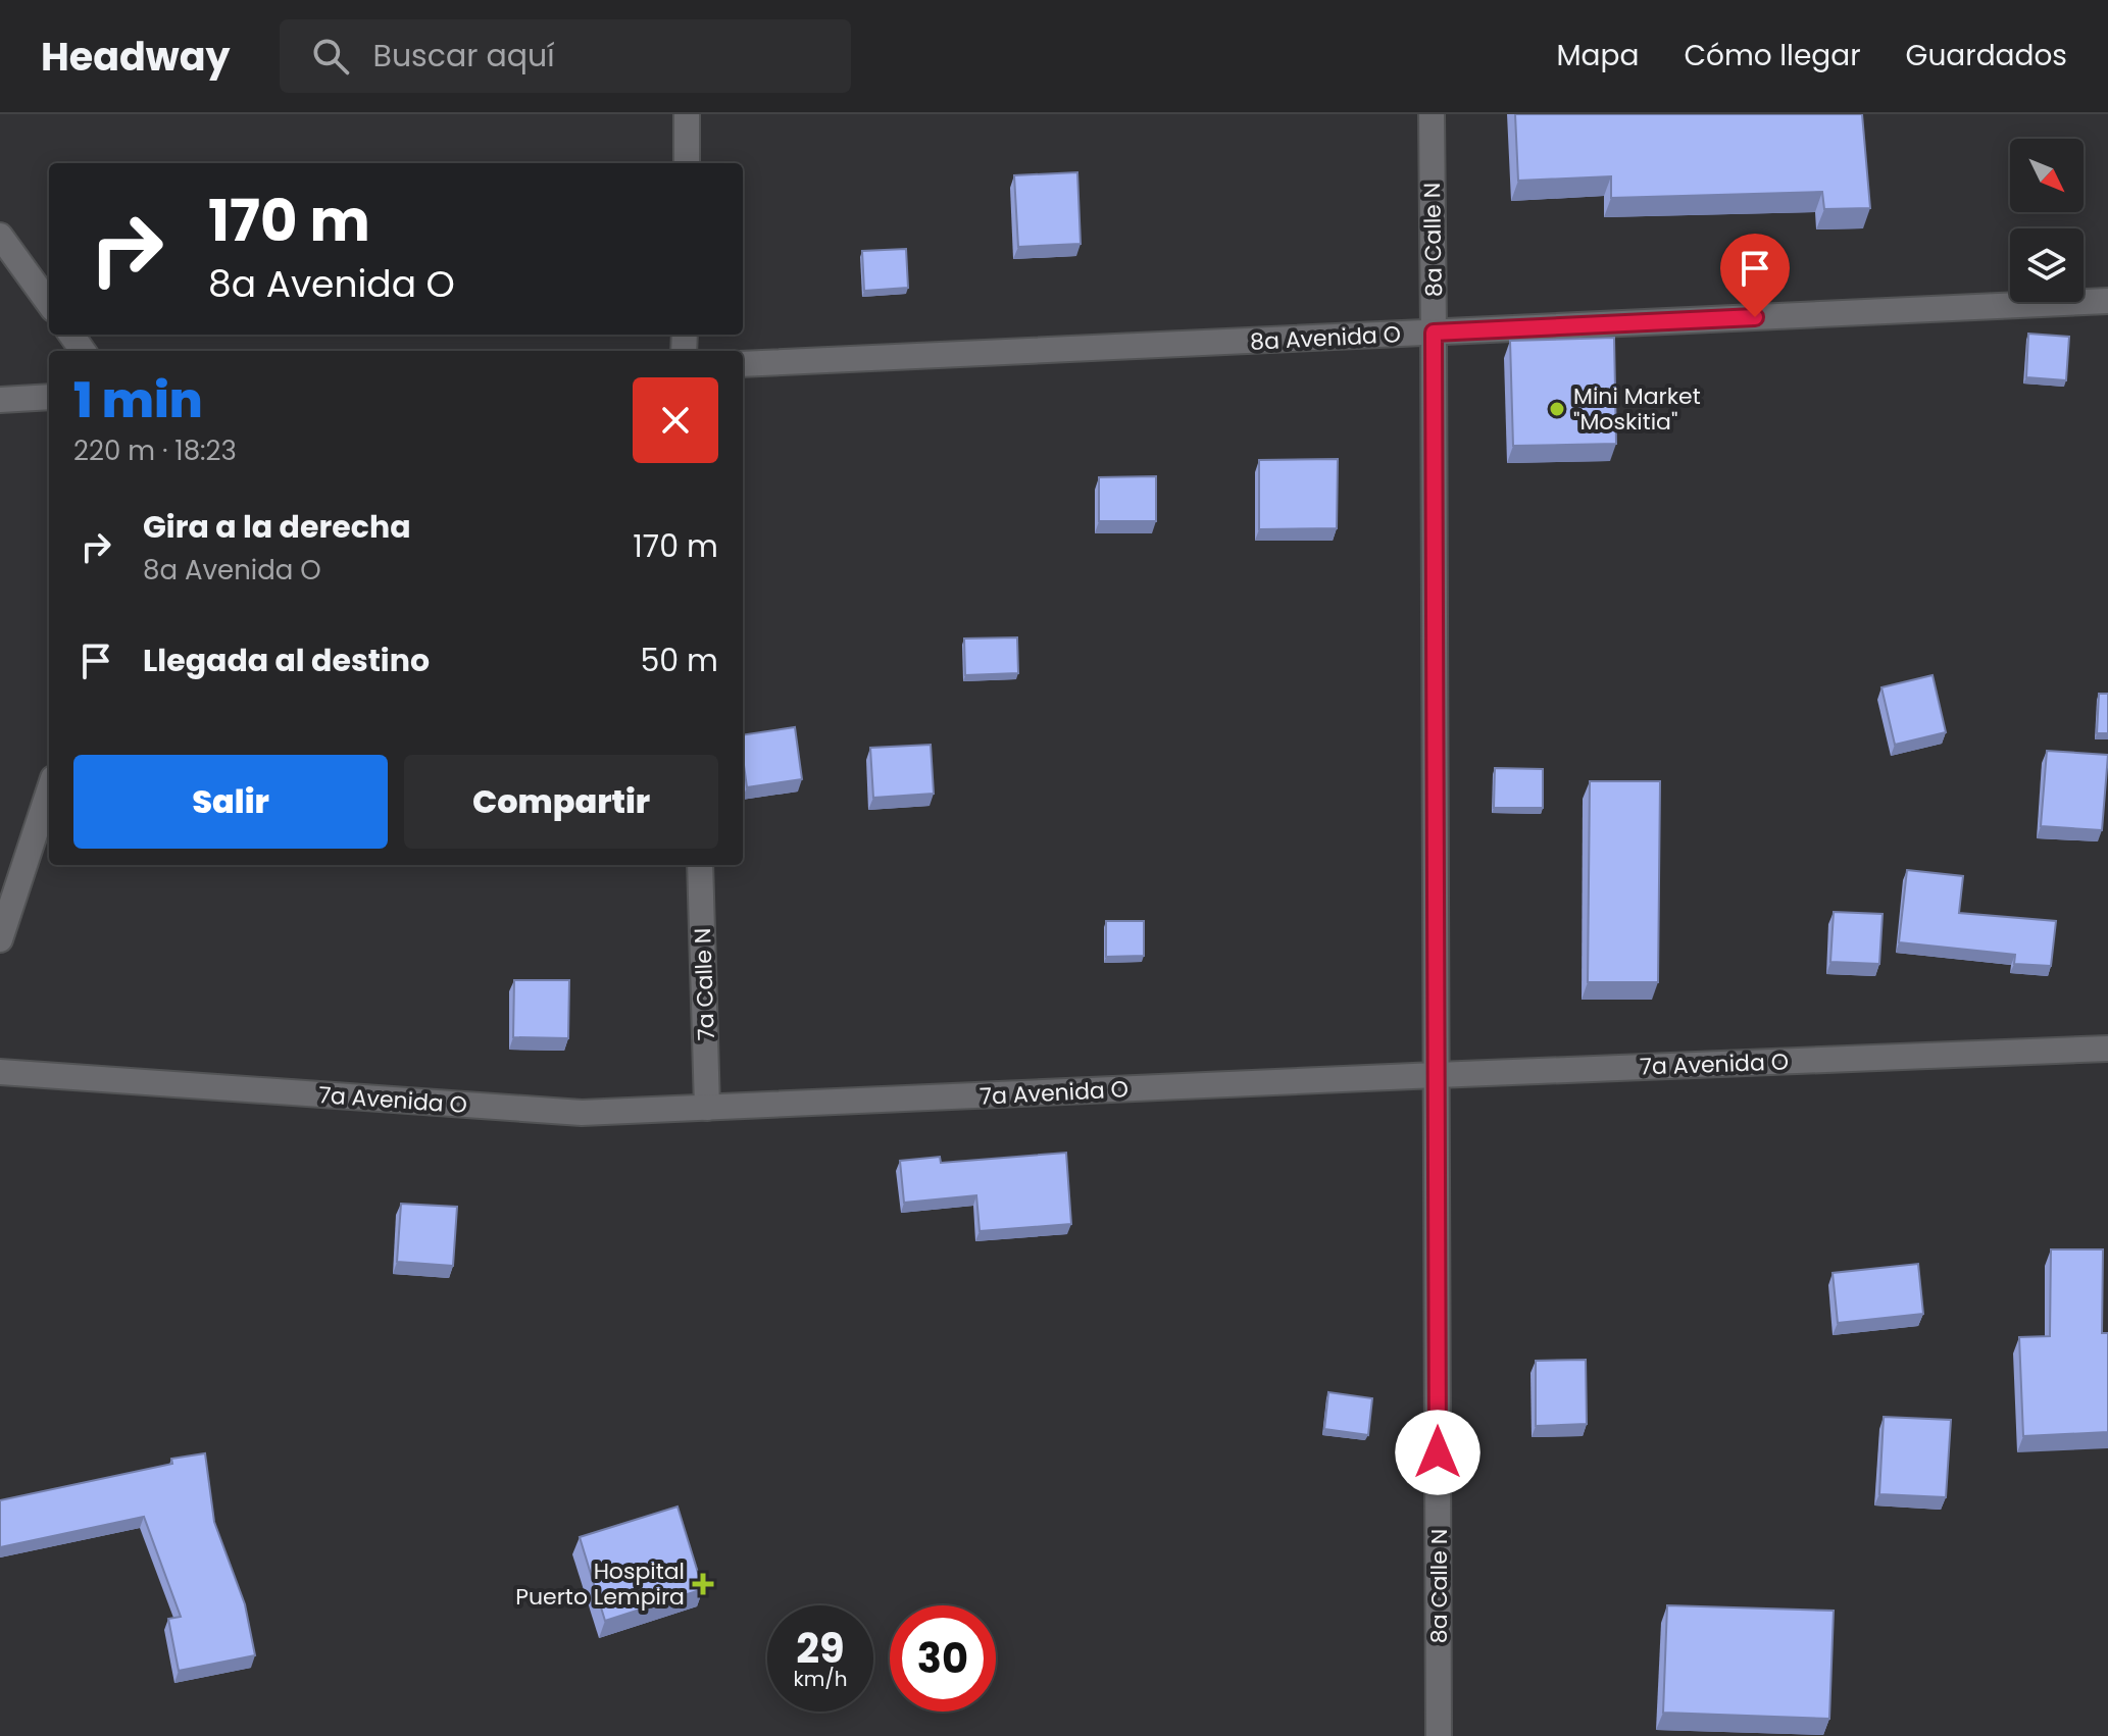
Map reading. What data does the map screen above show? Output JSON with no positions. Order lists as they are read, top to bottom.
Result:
{
  "streets": {
    "street": [
      "8a Calle N",
      "8a Avenida O",
      "7a Calle N",
      "7a Avenida O"
    ]
  },
  "crossings": [
    ["8a Calle N", "8a Avenida O"],
    ["8a Calle N", "7a Avenida O"],
    ["7a Calle N", "7a Avenida O"]
  ],
  "places": {
    "other": ["Mini Market \"Moskitia\""],
    "health": ["Hospital Puerto Lempira"]
  },
  "north": "bottom right",
  "page": {
    "header": "Headway",
    "search": "Buscar aquí",
    "nav": ["Mapa", "Cómo llegar", "Guardados"],
    "turn": ["170 m", "8a Avenida O"],
    "heading": ["1 min", "220 m · 18:23"],
    "list": [
      {
        "name": "Gira a la derecha",
        "note": "8a Avenida O",
        "value": "170 m"
      },
      {
        "name": "Llegada al destino",
        "value": "50 m"
      }
    ],
    "buttons": ["Salir", "Compartir"],
    "speed": "29 km/h",
    "limit": "30"
  }
}
